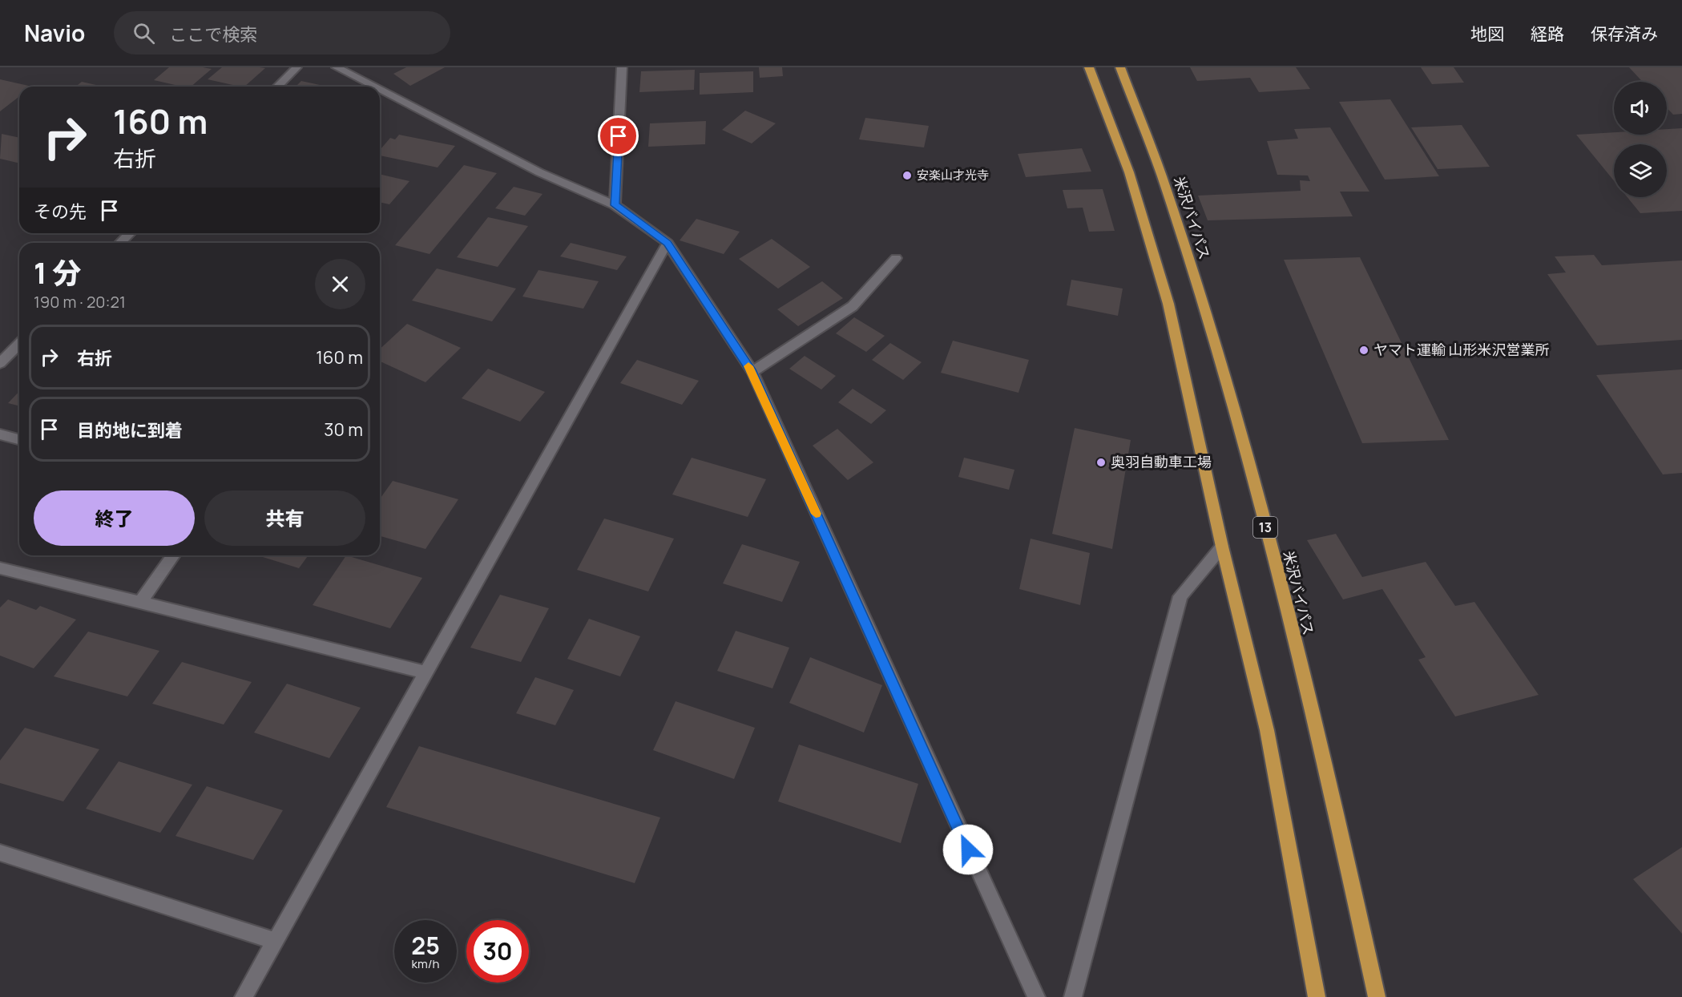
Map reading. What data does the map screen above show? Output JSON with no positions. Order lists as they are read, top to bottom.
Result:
{
  "streets": {
    "highway": ["米沢バイパス", "13"]
  },
  "places": ["安楽山才光寺", "ヤマト運輸 山形米沢営業所", "奥羽自動車工場"],
  "page": {
    "header": "Navio",
    "search": "ここで検索",
    "nav": ["地図", "経路", "保存済み"],
    "turn": ["160 m", "右折"],
    "then": "その先",
    "heading": ["1 分", "190 m · 20:21"],
    "list": [
      {
        "name": "右折",
        "value": "160 m"
      },
      {
        "name": "目的地に到着",
        "value": "30 m"
      }
    ],
    "buttons": ["終了", "共有"],
    "speed": "25 km/h",
    "limit": "30"
  }
}
